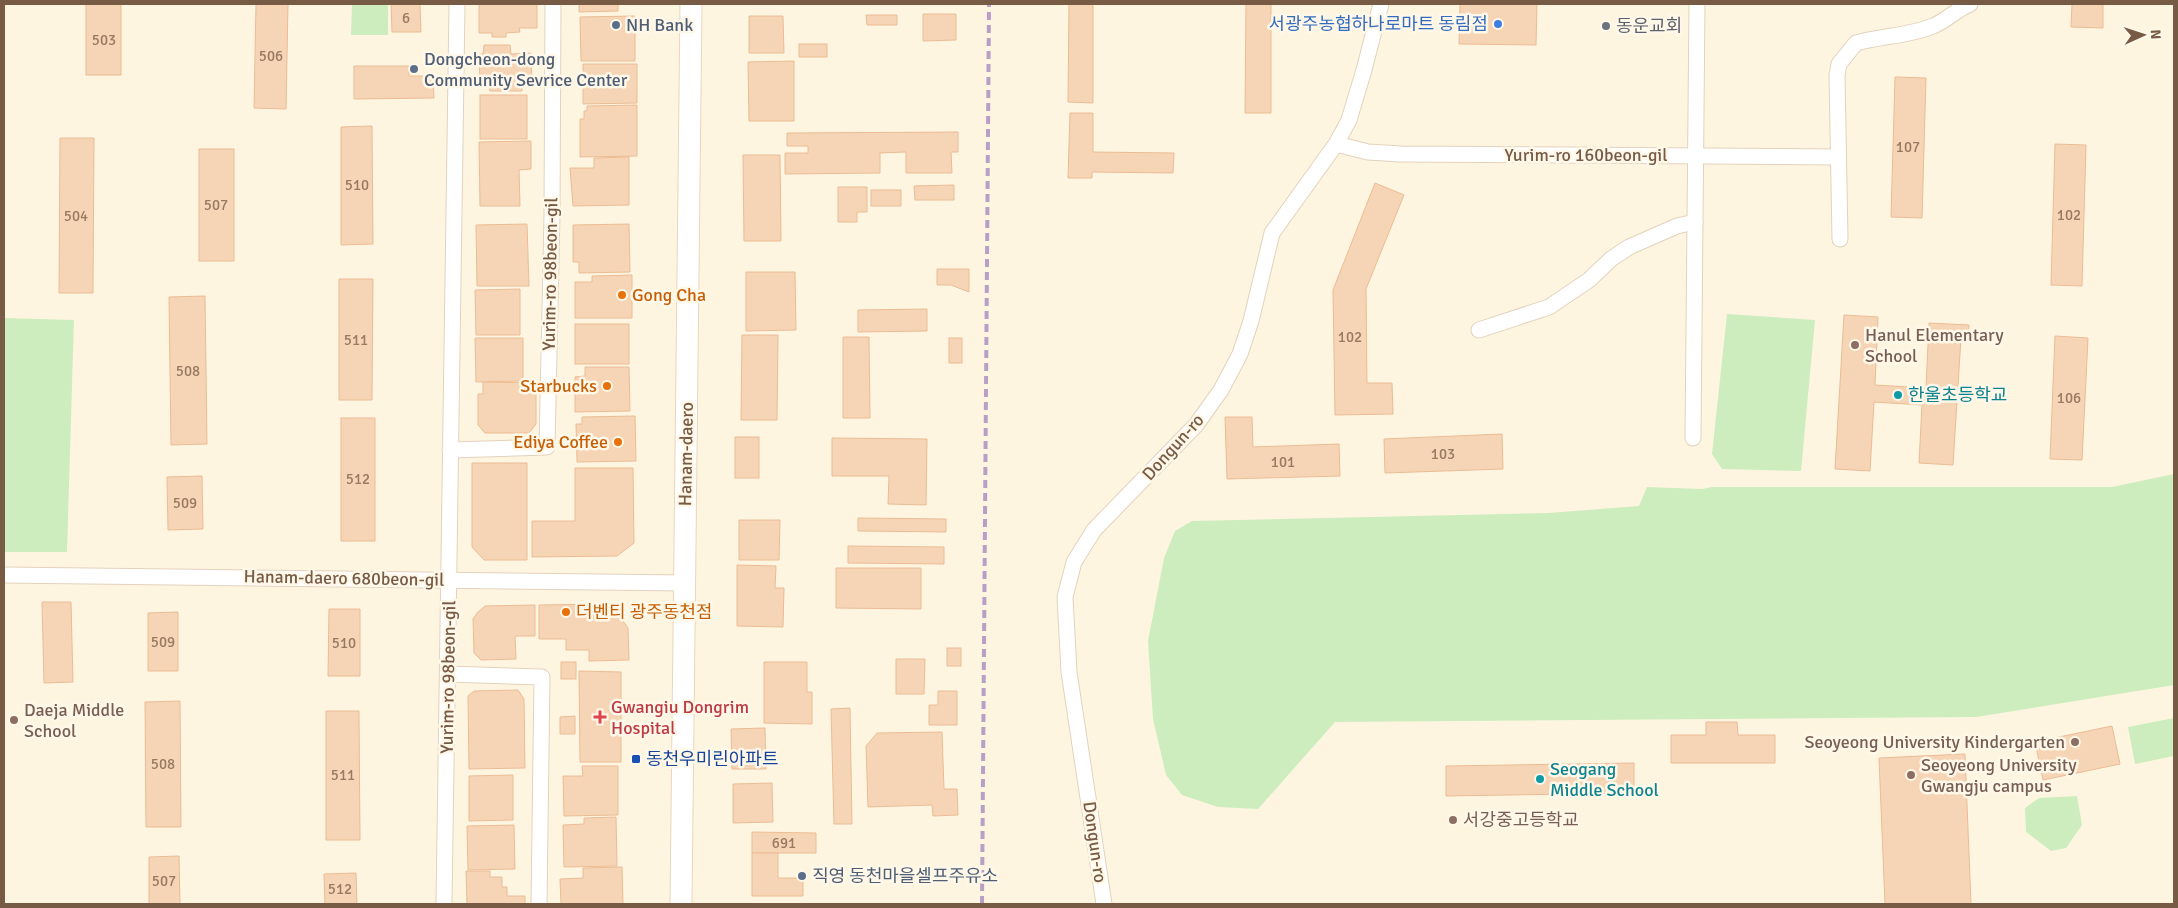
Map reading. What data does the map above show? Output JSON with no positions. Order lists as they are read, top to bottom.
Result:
{
  "streets": {
    "street": [
      "Yurim-ro 160beon-gil",
      "Yurim-ro 98beon-gil",
      "Dongun-ro",
      "Hanam-daero",
      "Hanam-daero 680beon-gil"
    ]
  },
  "crossings": [
    ["Yurim-ro 160beon-gil", "Dongun-ro"],
    ["Yurim-ro 98beon-gil", "Hanam-daero 680beon-gil"],
    ["Hanam-daero", "Hanam-daero 680beon-gil"]
  ],
  "places": {
    "other": [
      "서광주농협하나로마트 동림점",
      "NH Bank",
      "동운교회",
      "Dongcheon-dong Community Sevrice Center",
      "Gong Cha",
      "Hanul Elementary School",
      "Starbucks",
      "한울초등학교",
      "Ediya Coffee",
      "더벤티 광주동천점",
      "Daeja Middle School",
      "Seoyeong University Kindergarten",
      "Seoyeong University Gwangju campus",
      "Seogang Middle School",
      "서강중고등학교",
      "직영 동천마을셀프주유소"
    ],
    "health": ["Gwangiu Dongrim Hospital"],
    "transit": ["동천우미린아파트"]
  },
  "house_numbers": [
    "6",
    "503",
    "506",
    "107",
    "510",
    "507",
    "102",
    "504",
    "102",
    "511",
    "508",
    "106",
    "103",
    "101",
    "512",
    "509",
    "509",
    "510",
    "508",
    "511",
    "691",
    "507",
    "512"
  ],
  "north": "right"
}
